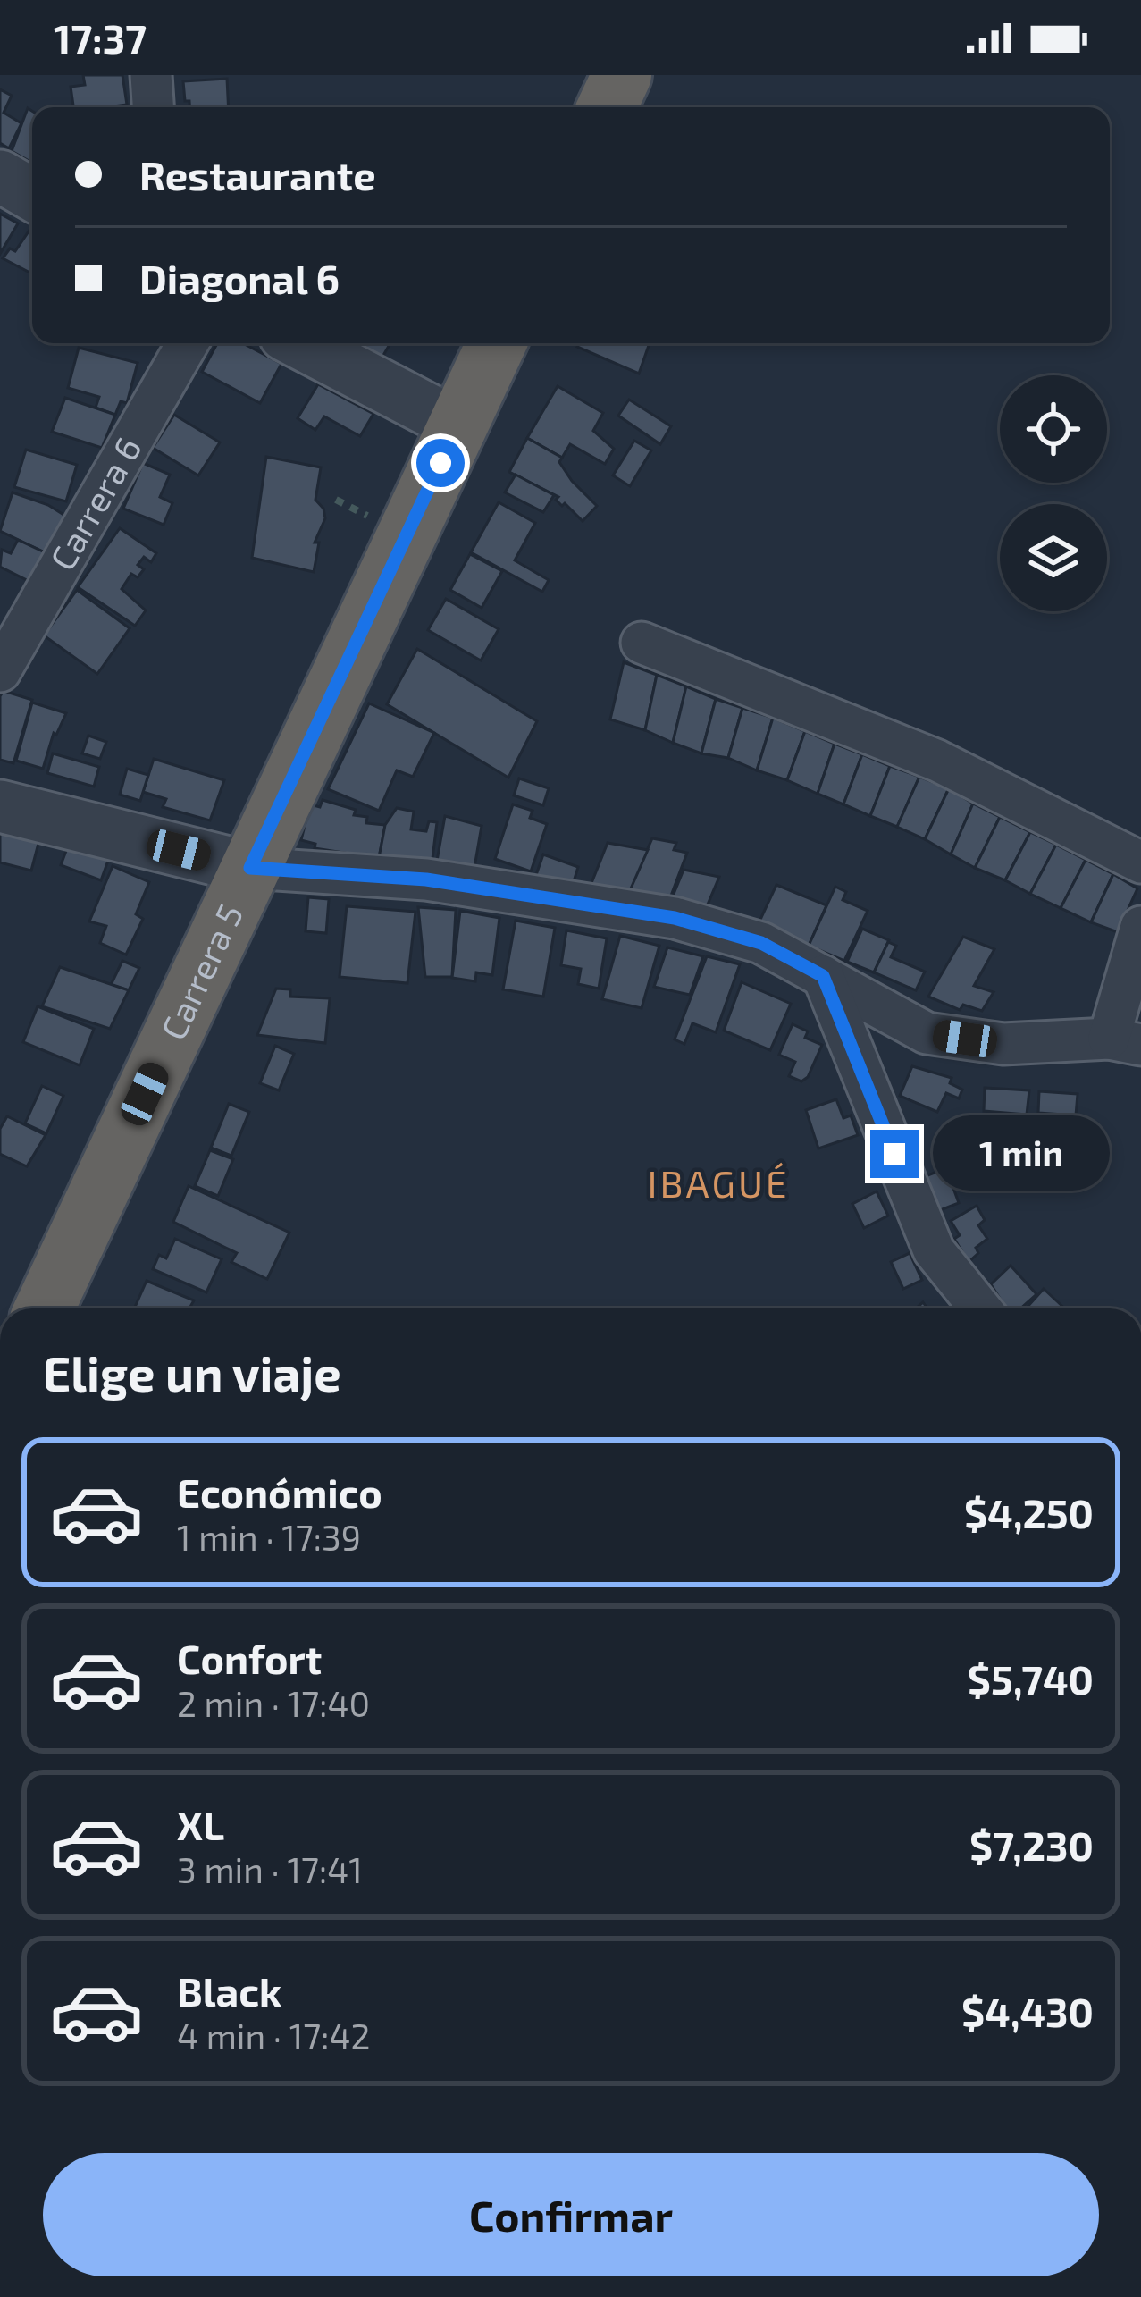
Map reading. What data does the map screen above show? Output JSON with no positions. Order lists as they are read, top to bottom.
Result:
{
  "streets": {
    "highway": ["Carrera 5"],
    "street": ["Carrera 6"]
  },
  "districts": ["IBAGUÉ"],
  "page": {
    "status": "17:37",
    "banner": ["Restaurante", "Diagonal 6"],
    "bubble": "1 min",
    "heading": "Elige un viaje",
    "list": [
      {
        "name": "Económico",
        "note": "1 min · 17:39",
        "value": "$4,250"
      },
      {
        "name": "Confort",
        "note": "2 min · 17:40",
        "value": "$5,740"
      },
      {
        "name": "XL",
        "note": "3 min · 17:41",
        "value": "$7,230"
      },
      {
        "name": "Black",
        "note": "4 min · 17:42",
        "value": "$4,430"
      }
    ],
    "buttons": "Confirmar"
  }
}
